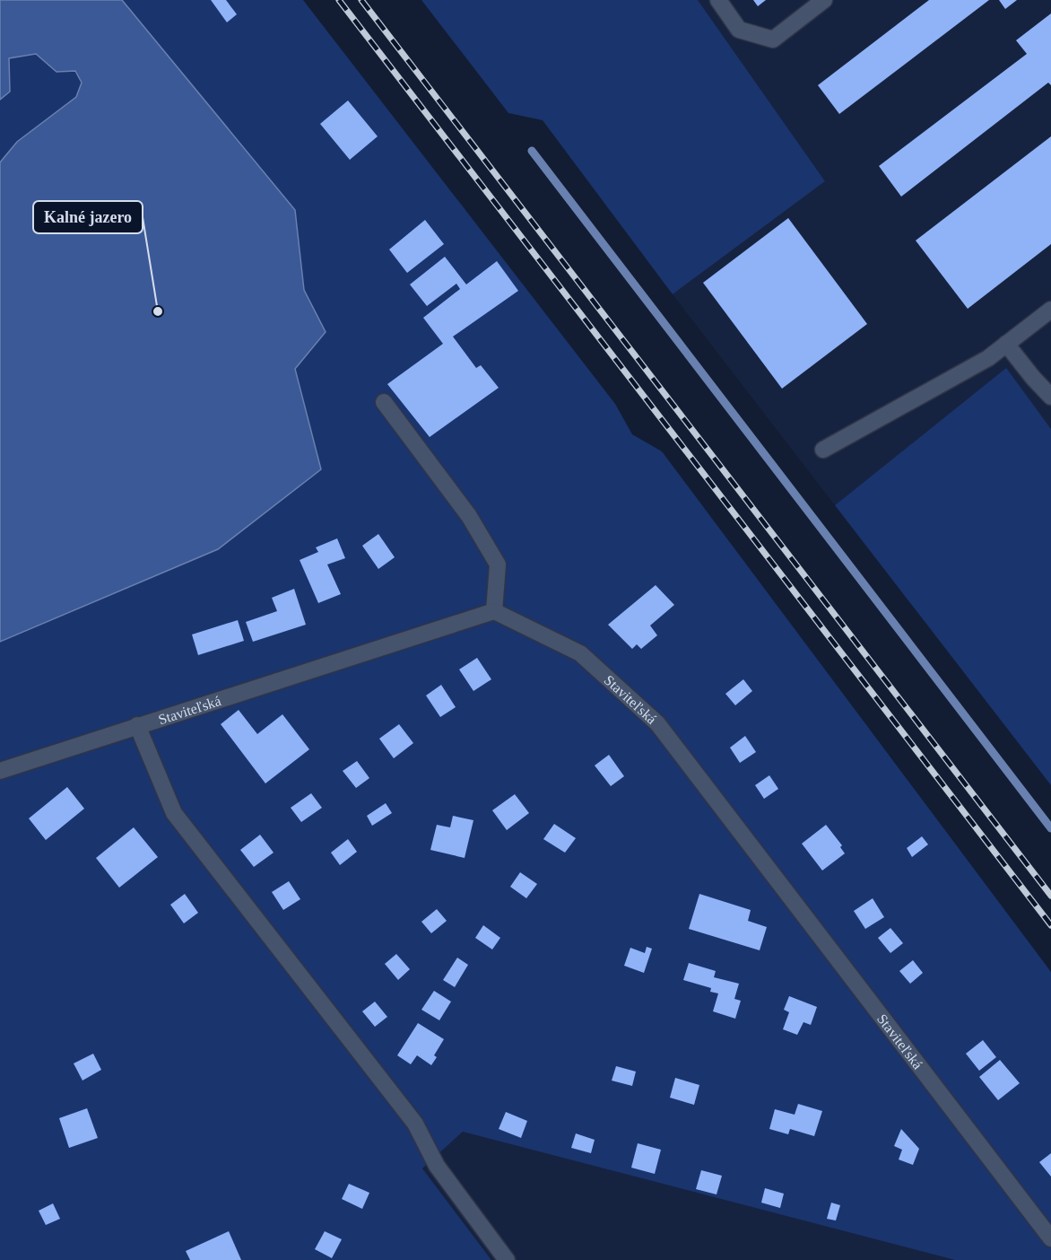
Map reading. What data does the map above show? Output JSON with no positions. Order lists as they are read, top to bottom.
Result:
{
  "streets": {
    "street": ["Staviteľská"]
  },
  "places": ["Kalné jazero"]
}
